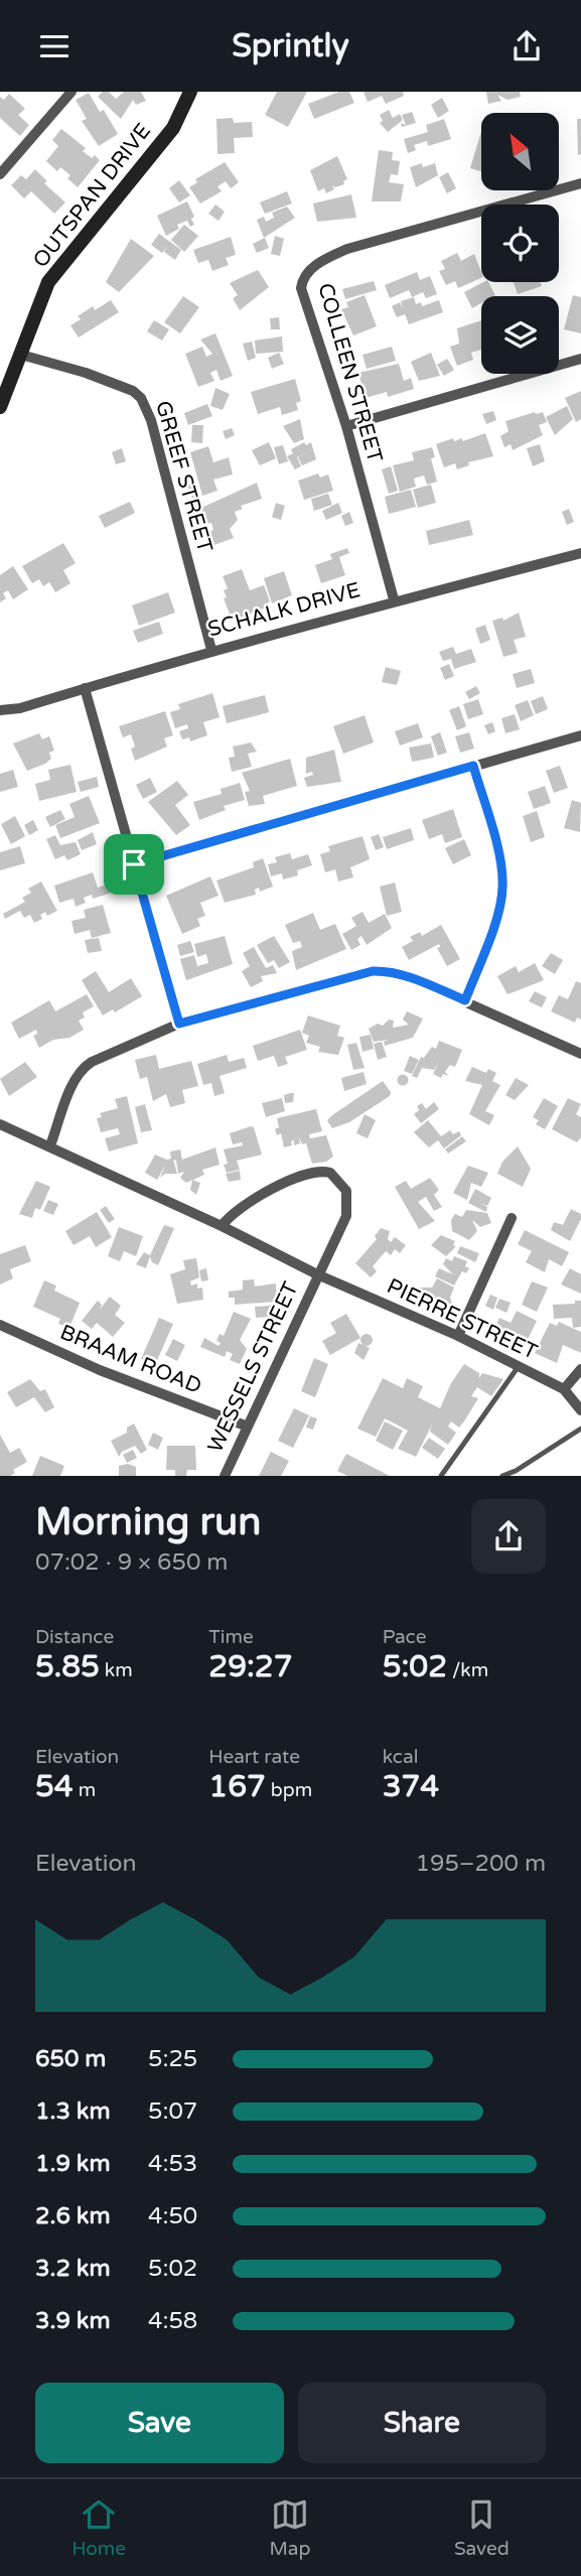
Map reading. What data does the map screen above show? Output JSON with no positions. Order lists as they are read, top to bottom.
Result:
{
  "streets": {
    "street": [
      "OUTSPAN DRIVE",
      "COLLEEN STREET",
      "GREEF STREET",
      "SCHALK DRIVE",
      "PIERRE STREET",
      "BRAAM ROAD",
      "WESSELS STREET"
    ]
  },
  "crossings": [
    ["OUTSPAN DRIVE", "GREEF STREET"],
    ["COLLEEN STREET", "SCHALK DRIVE"],
    ["GREEF STREET", "SCHALK DRIVE"],
    ["PIERRE STREET", "WESSELS STREET"],
    ["BRAAM ROAD", "WESSELS STREET"]
  ],
  "north": "top left",
  "page": {
    "header": "Sprintly",
    "heading": ["Morning run", "07:02 · 9 × 650 m"],
    "stats": [
      ["Distance", "5.85 km"],
      ["Time", "29:27"],
      ["Pace", "5:02 /km"],
      ["Elevation", "54 m"],
      ["Heart rate", "167 bpm"],
      ["kcal", "374"]
    ],
    "chart": ["Elevation", "195–200 m"],
    "list": [
      {
        "name": "650 m",
        "note": "5:25"
      },
      {
        "name": "1.3 km",
        "note": "5:07"
      },
      {
        "name": "1.9 km",
        "note": "4:53"
      },
      {
        "name": "2.6 km",
        "note": "4:50"
      },
      {
        "name": "3.2 km",
        "note": "5:02"
      },
      {
        "name": "3.9 km",
        "note": "4:58"
      }
    ],
    "buttons": ["Save", "Share"],
    "tabs": ["Home", "Map", "Saved"]
  }
}
